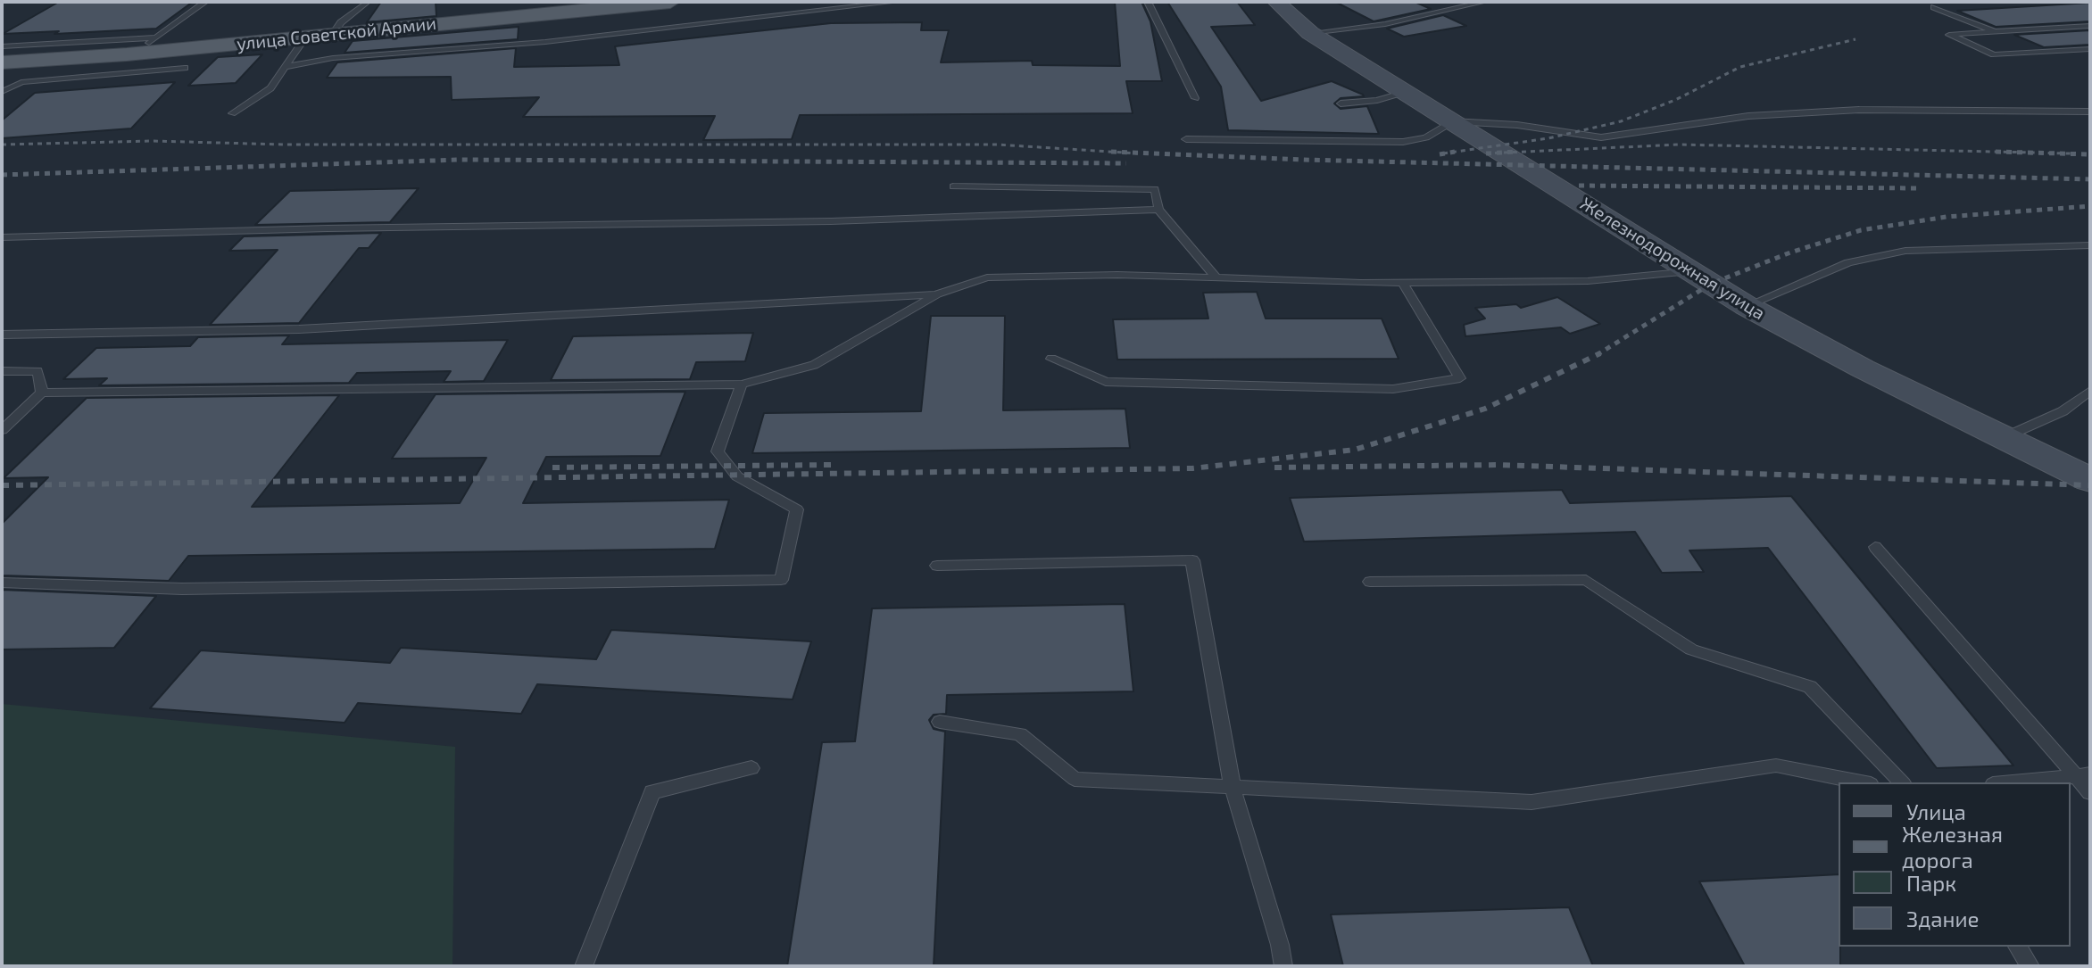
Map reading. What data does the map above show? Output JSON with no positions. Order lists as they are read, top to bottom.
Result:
{
  "streets": {
    "main road": ["улица Советской Армии"],
    "street": ["Железнодорожная улица"]
  },
  "legend": [
    "Улица",
    "Железная дорога",
    "Парк",
    "Здание"
  ]
}
